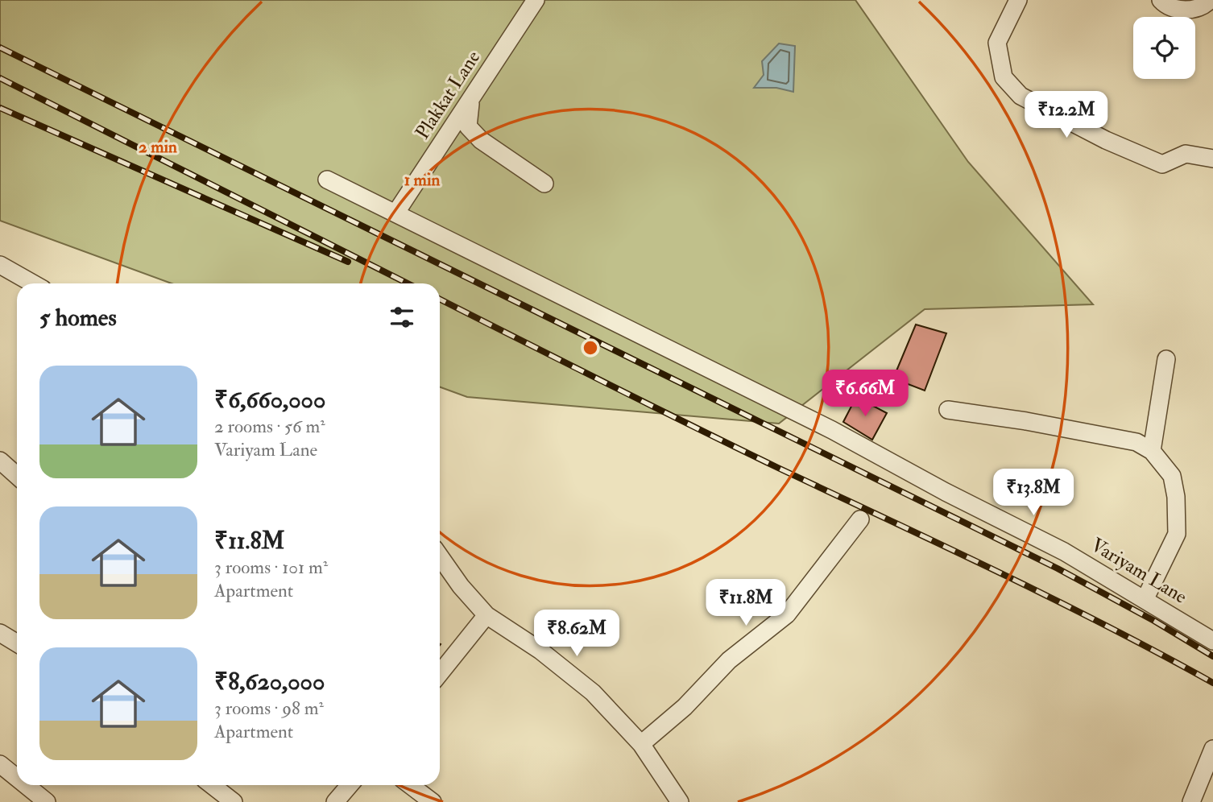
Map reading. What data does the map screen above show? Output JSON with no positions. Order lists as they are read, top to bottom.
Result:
{
  "streets": {
    "street": ["Plakkat Lane", "Variyam Lane"]
  },
  "crossings": [
    ["Plakkat Lane", "Variyam Lane"]
  ],
  "page": {
    "price": [
      "₹12.2M",
      "₹6.66M",
      "₹13.8M",
      "₹11.8M",
      "₹8.62M"
    ],
    "heading": "5 homes",
    "list": [
      {
        "name": "₹6,660,000",
        "note": "2 rooms · 56 m² · Variyam Lane"
      },
      {
        "name": "₹11.8M",
        "note": "3 rooms · 101 m² · Apartment"
      },
      {
        "name": "₹8,620,000",
        "note": "3 rooms · 98 m² · Apartment"
      }
    ]
  },
  "rings": ["2 min", "1 min"]
}
